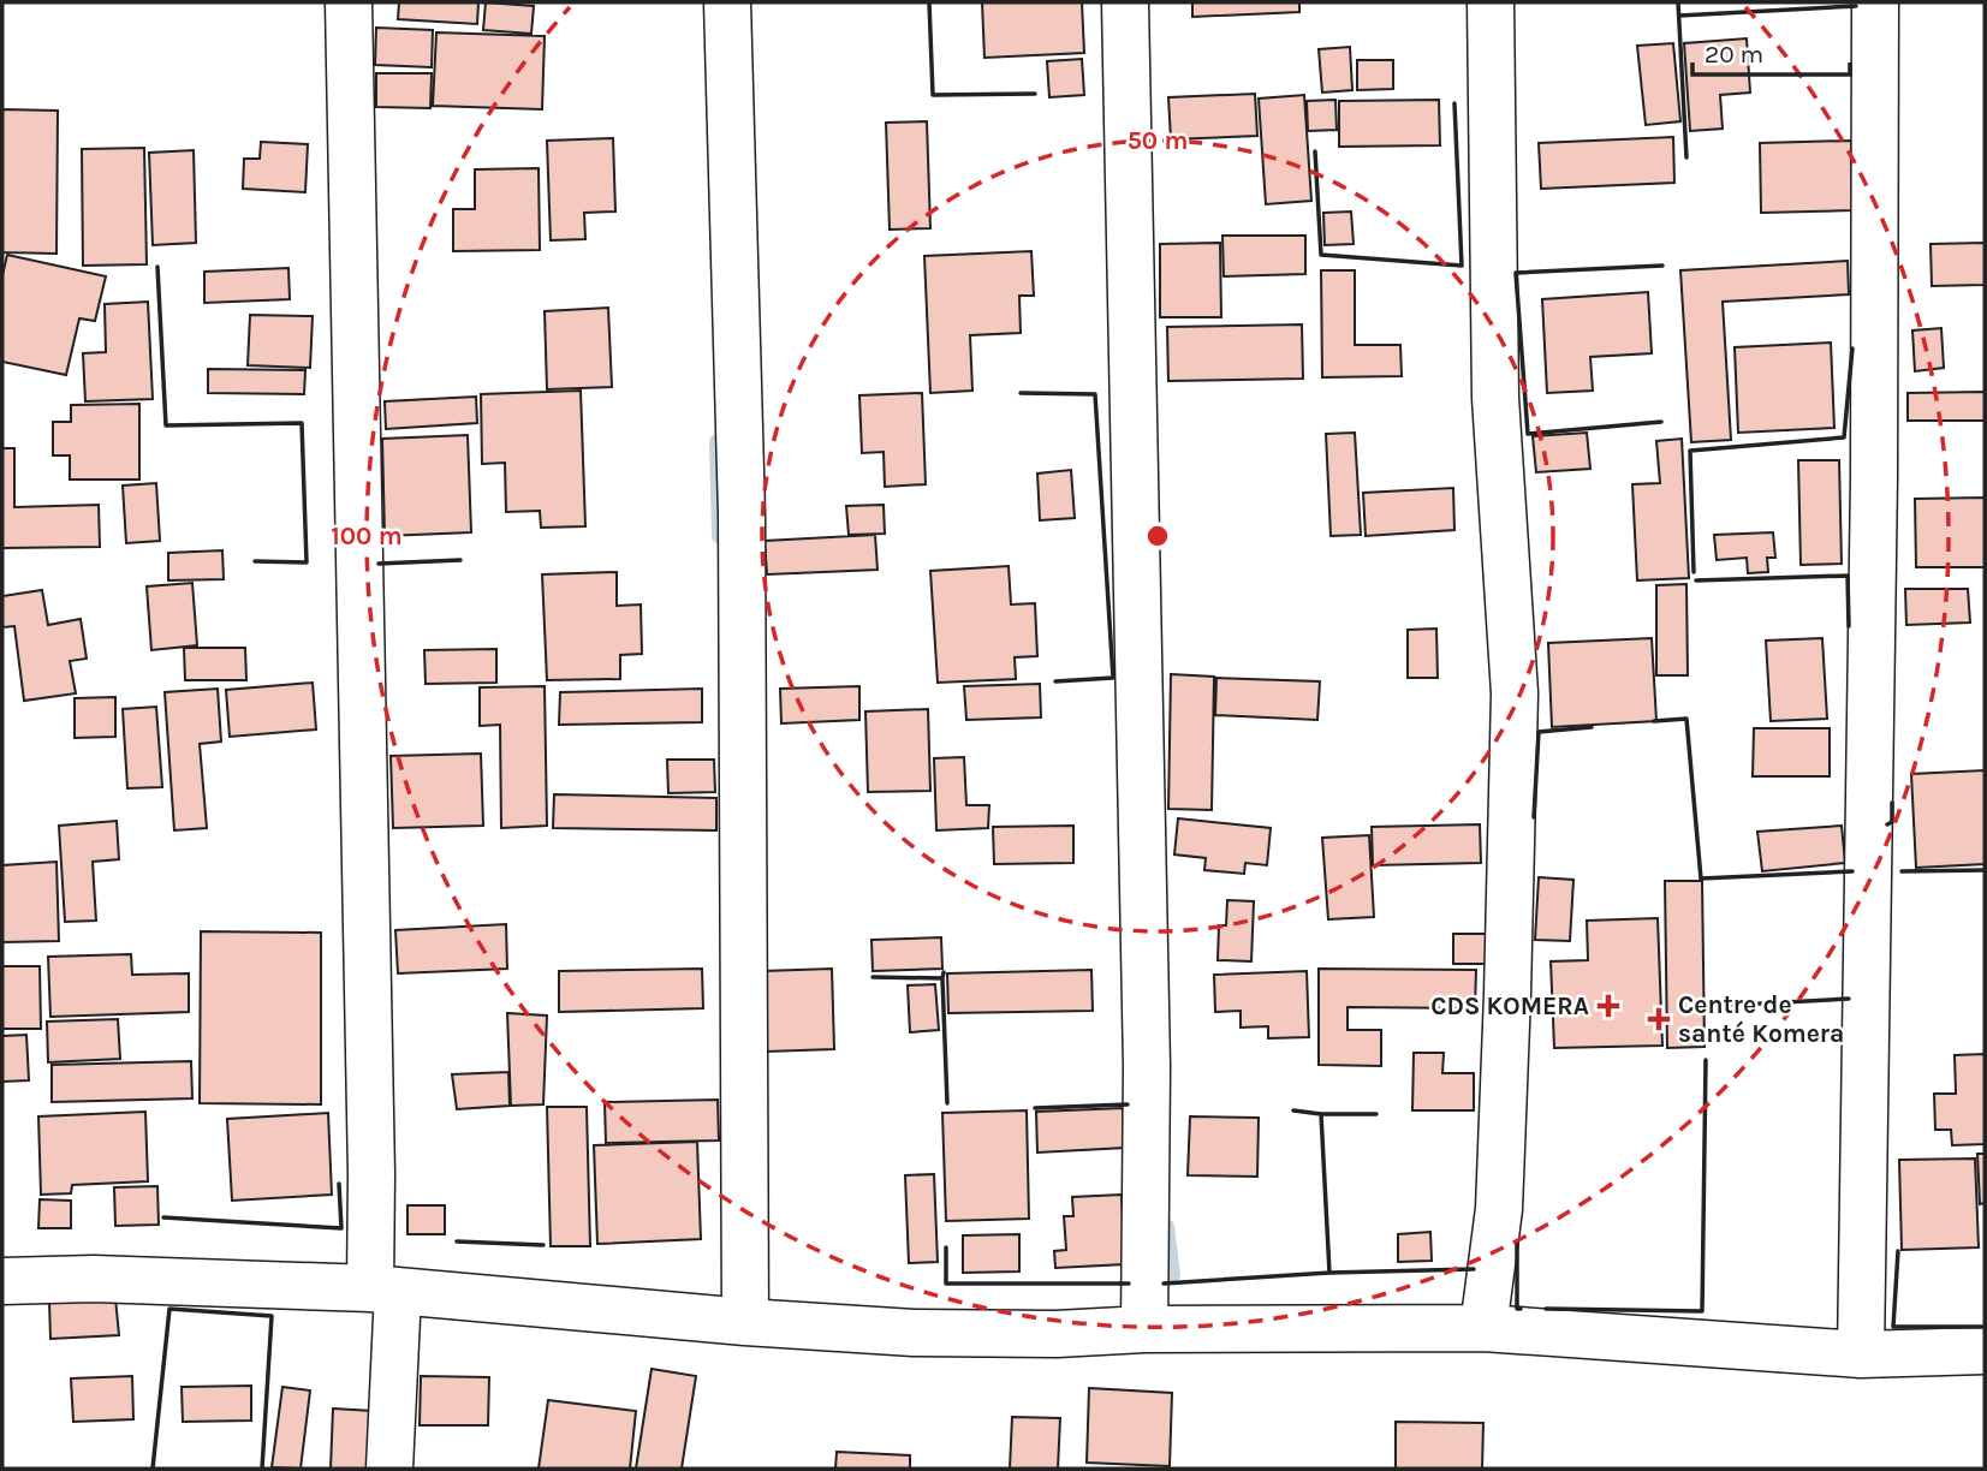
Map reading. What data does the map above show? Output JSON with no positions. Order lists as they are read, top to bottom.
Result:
{
  "places": {
    "health": ["CDS KOMERA", "Centre de santé Komera"]
  },
  "scale_bar": "20 m",
  "rings": ["50 m", "100 m"]
}
